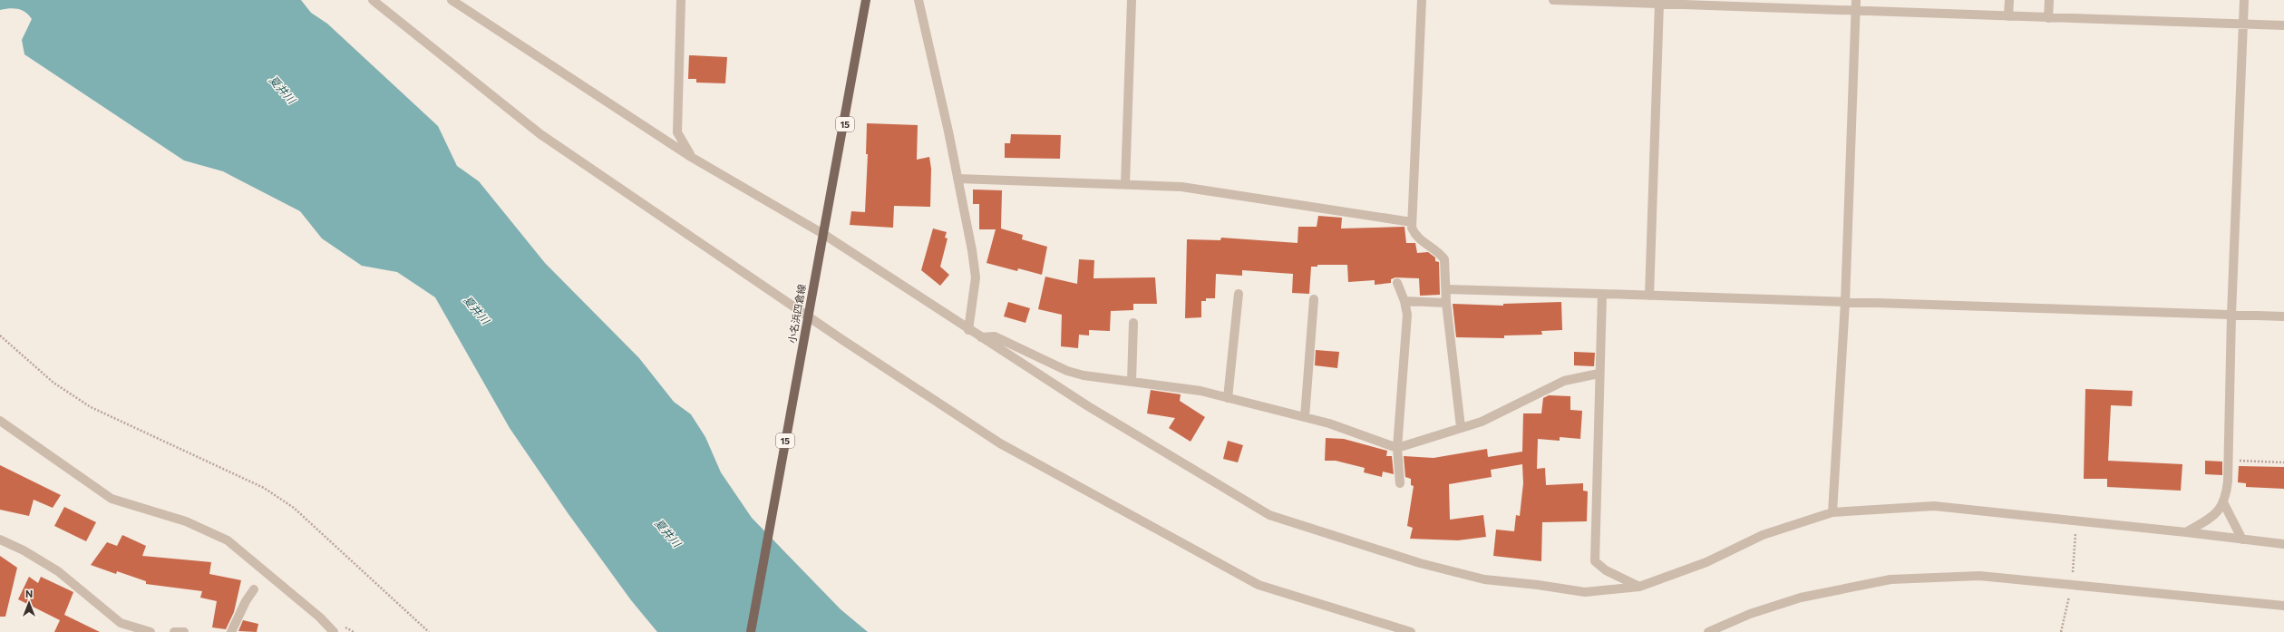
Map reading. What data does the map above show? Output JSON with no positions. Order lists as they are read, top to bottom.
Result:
{
  "streets": {
    "main road": ["15", "小名浜四倉線"]
  },
  "water": ["夏井川"],
  "north": "top"
}
